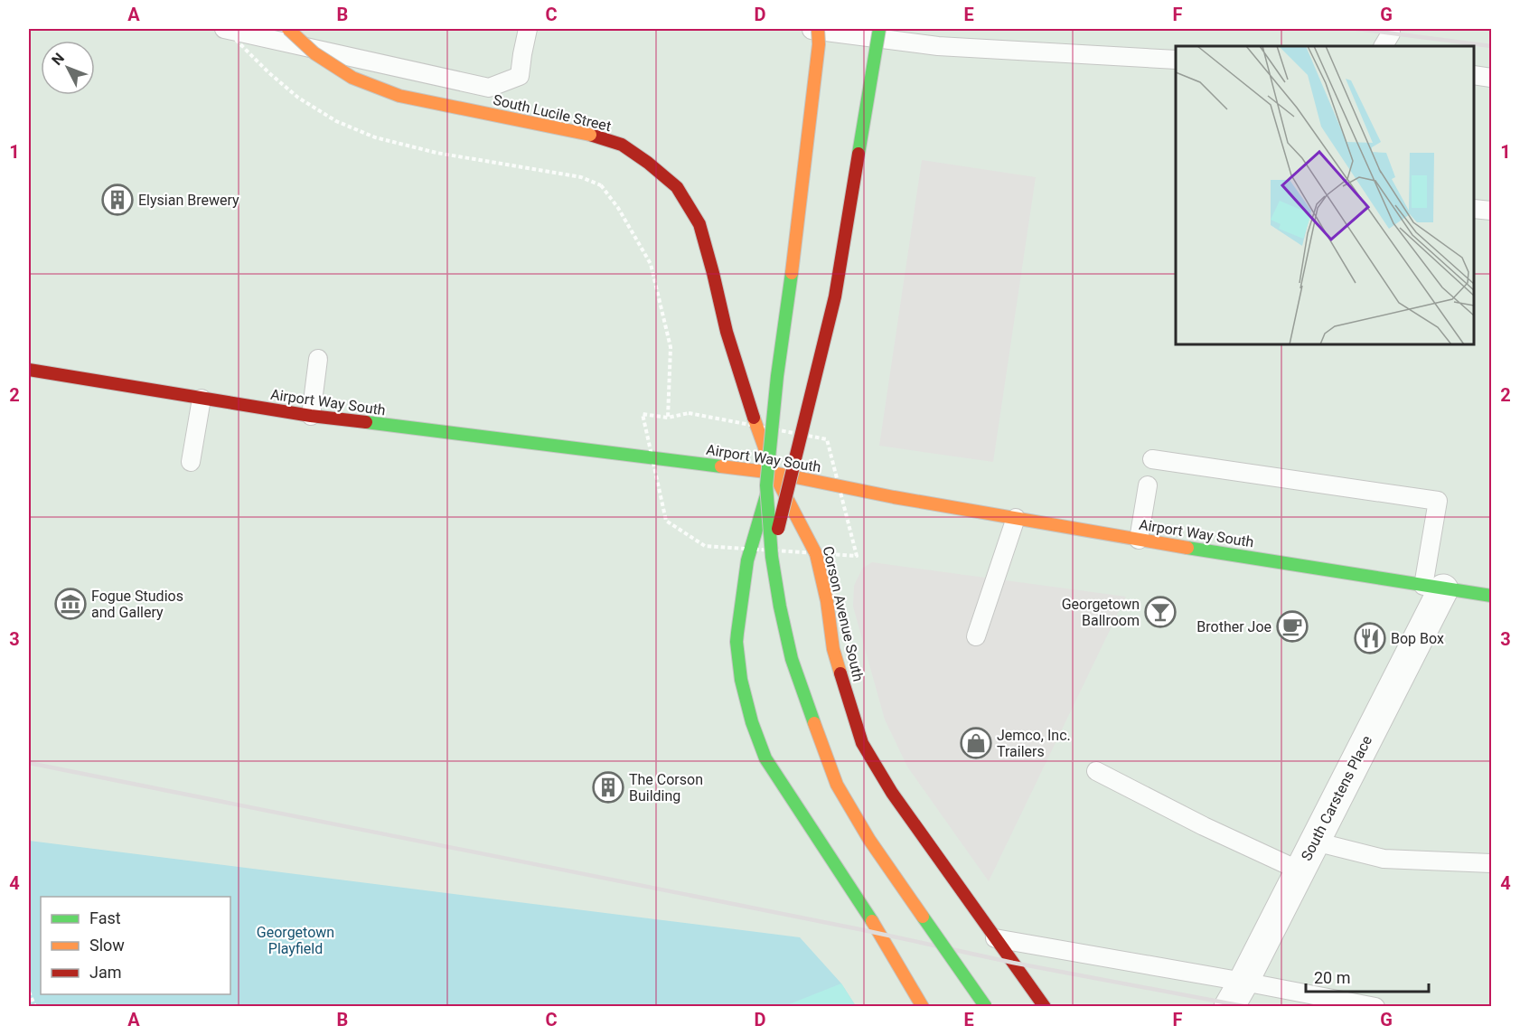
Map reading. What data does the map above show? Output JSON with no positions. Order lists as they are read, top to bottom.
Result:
{
  "streets": {
    "main road": ["South Lucile Street", "Airport Way South", "Corson Avenue South"],
    "street": ["South Carstens Place"]
  },
  "crossings": [
    ["South Lucile Street", "Airport Way South"],
    ["South Lucile Street", "Corson Avenue South"],
    ["Airport Way South", "Corson Avenue South"],
    ["Airport Way South", "South Carstens Place"]
  ],
  "parks": ["Georgetown Playfield"],
  "places": {
    "building": ["Elysian Brewery", "The Corson Building"],
    "museum": ["Fogue Studios and Gallery"],
    "bar": ["Georgetown Ballroom"],
    "cafe": ["Brother Joe"],
    "restaurant": ["Bop Box"],
    "shop": ["Jemco, Inc. Trailers"]
  },
  "legend": ["Fast", "Slow", "Jam"],
  "scale_bar": "20 m",
  "north": "top left",
  "grid": {
    "columns": [
      "A",
      "B",
      "C",
      "D",
      "E",
      "F",
      "G"
    ],
    "rows": [
      "1",
      "2",
      "3",
      "4"
    ]
  }
}
